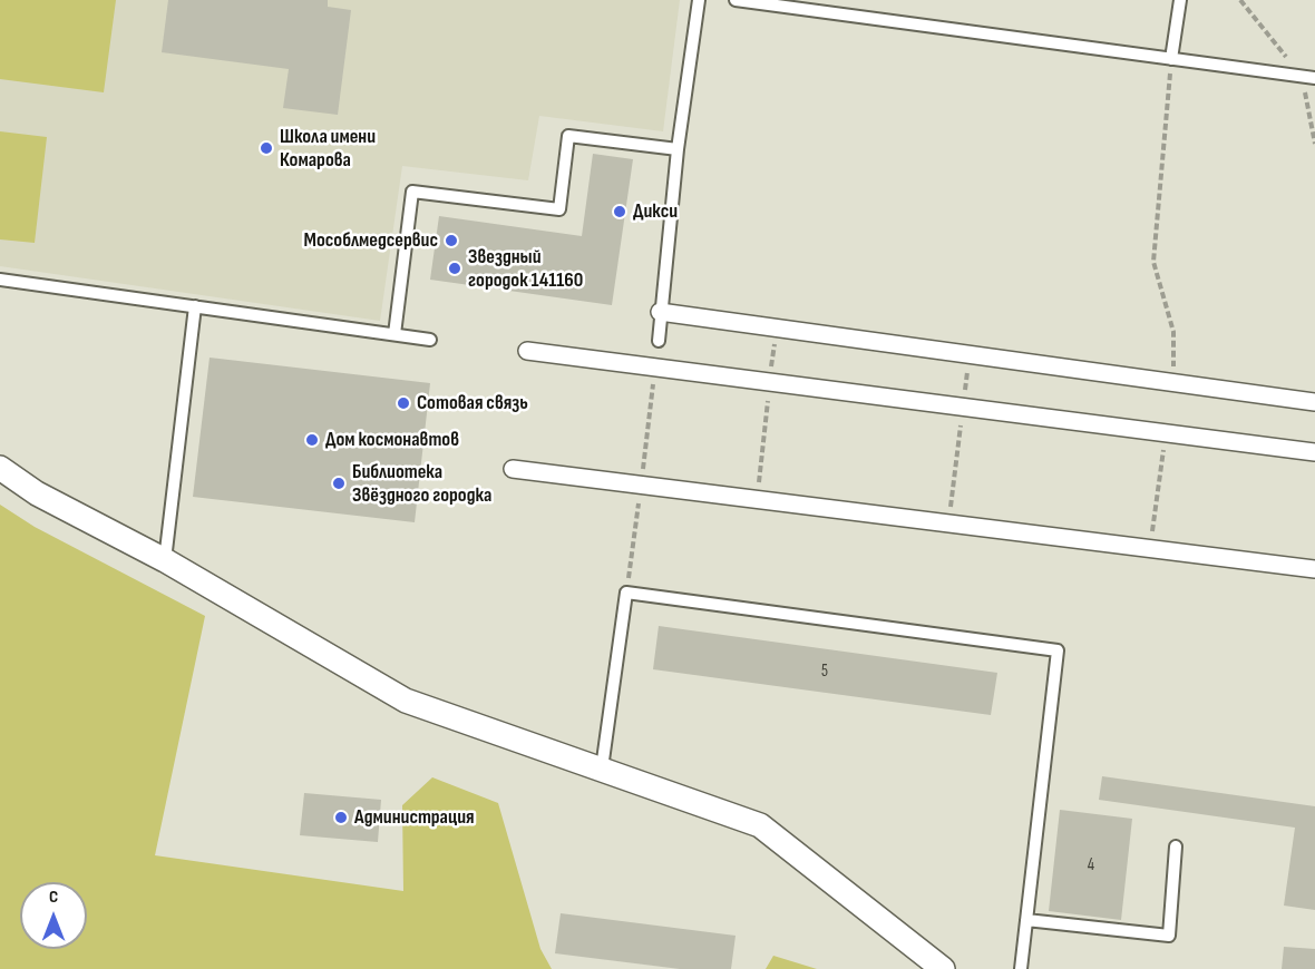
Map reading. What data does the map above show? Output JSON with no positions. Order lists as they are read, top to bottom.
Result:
{
  "places": [
    "Школа имени Комарова",
    "Дикси",
    "Мособлмедсервис",
    "Звездный городок 141160",
    "Сотовая связь",
    "Дом космонавтов",
    "Библиотека Звёздного городка",
    "Администрация"
  ],
  "house_numbers": ["5", "4"],
  "north": "top"
}
